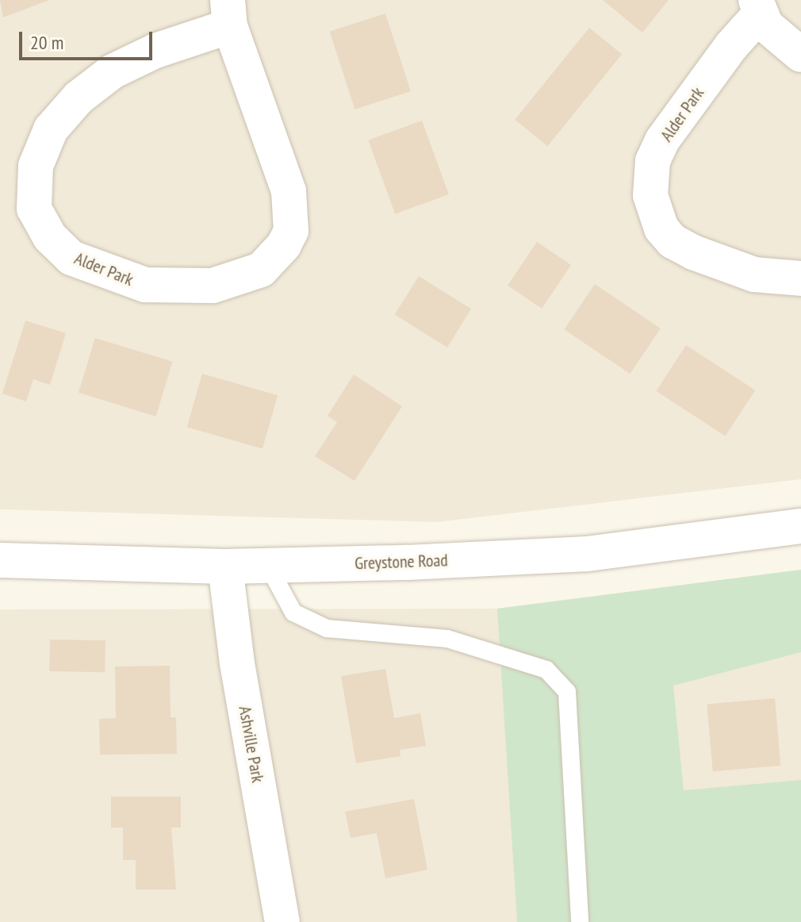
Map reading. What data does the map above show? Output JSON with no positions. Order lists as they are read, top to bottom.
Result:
{
  "streets": {
    "street": ["Alder Park", "Greystone Road", "Ashville Park"]
  },
  "crossings": [
    ["Greystone Road", "Ashville Park"]
  ],
  "scale_bar": "20 m"
}
